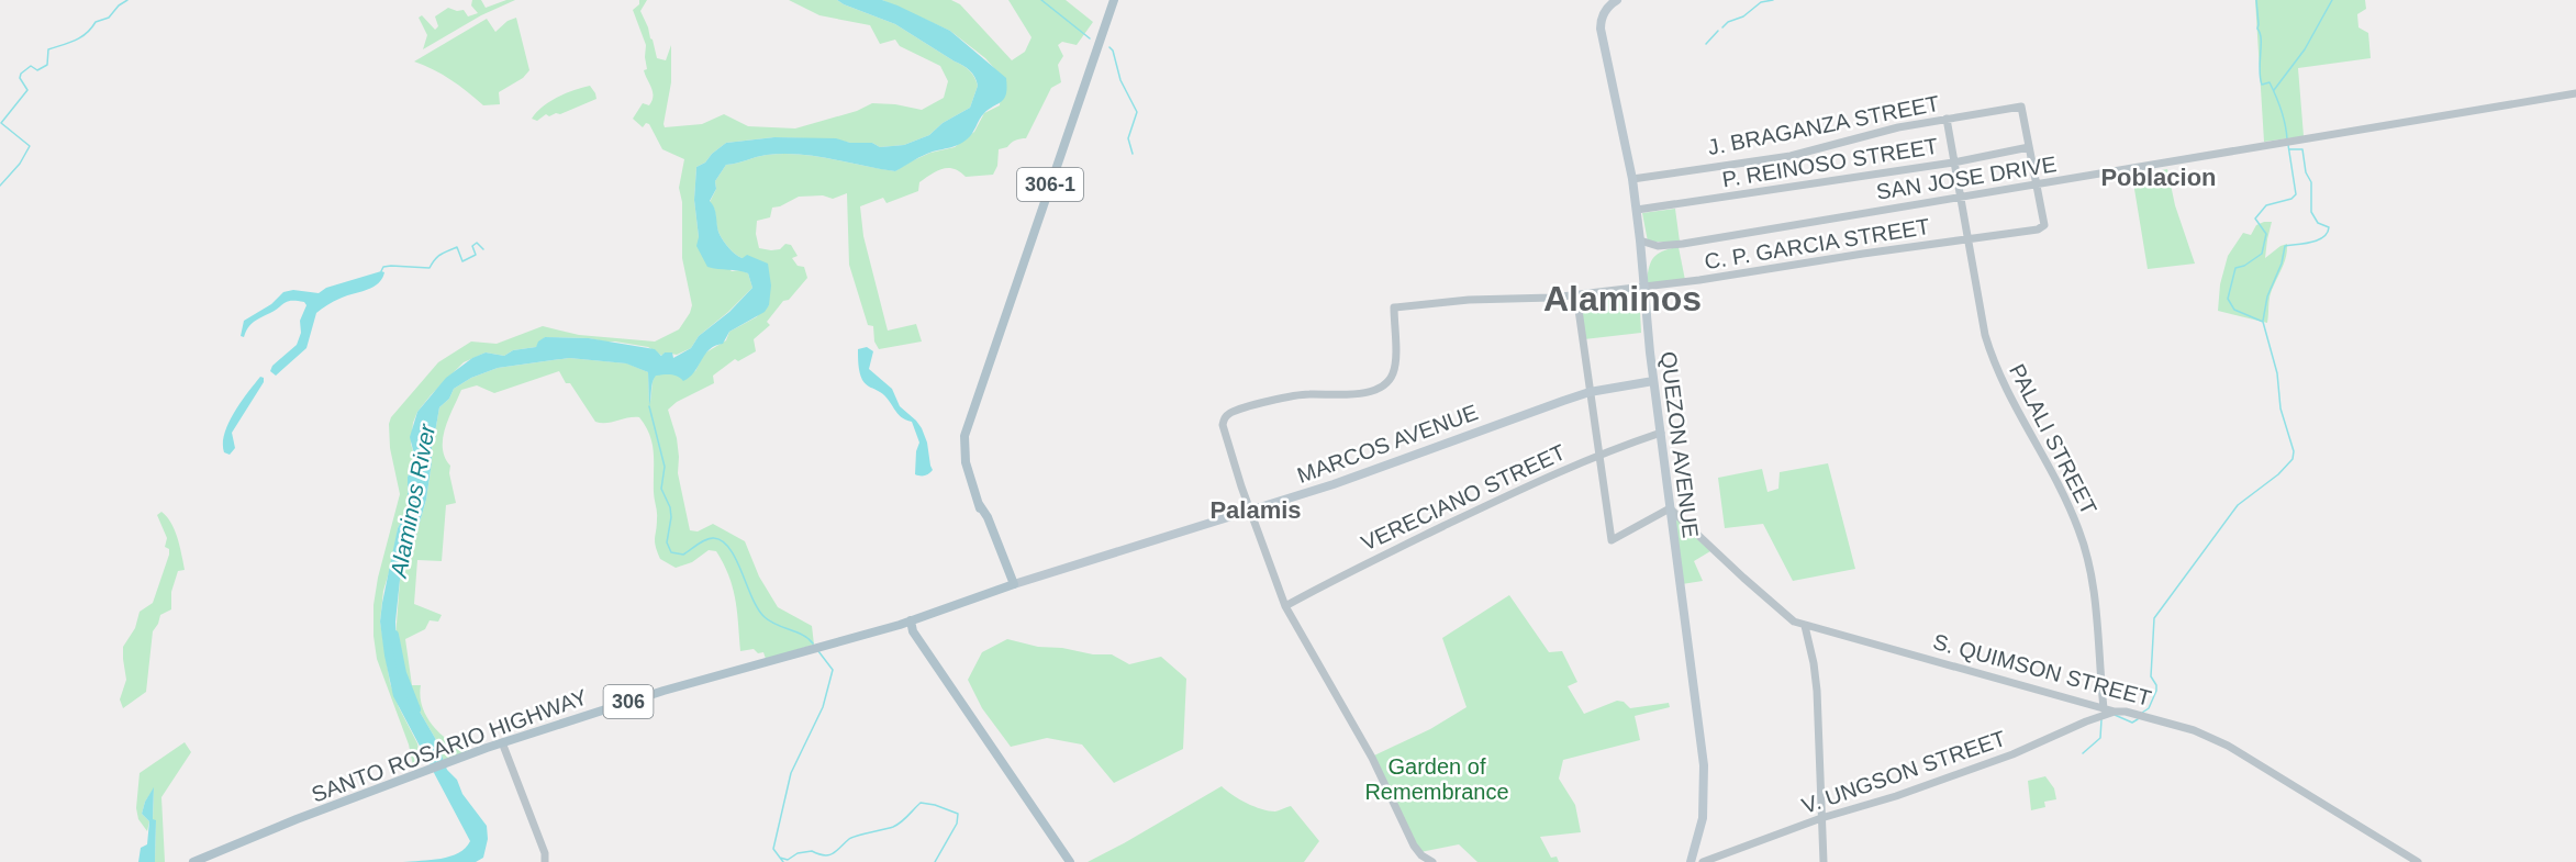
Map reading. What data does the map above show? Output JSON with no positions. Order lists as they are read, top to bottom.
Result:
{
  "streets": {
    "main road": [
      "306-1",
      "MARCOS AVENUE",
      "QUEZON AVENUE",
      "306",
      "SANTO ROSARIO HIGHWAY"
    ],
    "street": [
      "J. BRAGANZA STREET",
      "P. REINOSO STREET",
      "SAN JOSE DRIVE",
      "C. P. GARCIA STREET",
      "PALALI STREET",
      "VERECIANO STREET",
      "S. QUIMSON STREET",
      "V. UNGSON STREET"
    ]
  },
  "crossings": [
    ["J. BRAGANZA STREET", "P. REINOSO STREET"],
    ["J. BRAGANZA STREET", "PALALI STREET"],
    ["J. BRAGANZA STREET", "QUEZON AVENUE"],
    ["P. REINOSO STREET", "PALALI STREET"],
    ["P. REINOSO STREET", "QUEZON AVENUE"],
    ["SAN JOSE DRIVE", "C. P. GARCIA STREET"],
    ["SAN JOSE DRIVE", "PALALI STREET"],
    ["SAN JOSE DRIVE", "QUEZON AVENUE"],
    ["306-1", "MARCOS AVENUE"],
    ["C. P. GARCIA STREET", "PALALI STREET"],
    ["C. P. GARCIA STREET", "MARCOS AVENUE"],
    ["C. P. GARCIA STREET", "QUEZON AVENUE"],
    ["PALALI STREET", "S. QUIMSON STREET"],
    ["MARCOS AVENUE", "QUEZON AVENUE"],
    ["MARCOS AVENUE", "SANTO ROSARIO HIGHWAY"],
    ["QUEZON AVENUE", "VERECIANO STREET"],
    ["QUEZON AVENUE", "S. QUIMSON STREET"],
    ["S. QUIMSON STREET", "V. UNGSON STREET"]
  ],
  "districts": ["Poblacion", "Alaminos", "Palamis"],
  "water": ["Alaminos River"],
  "parks": ["Garden of Remembrance"]
}
